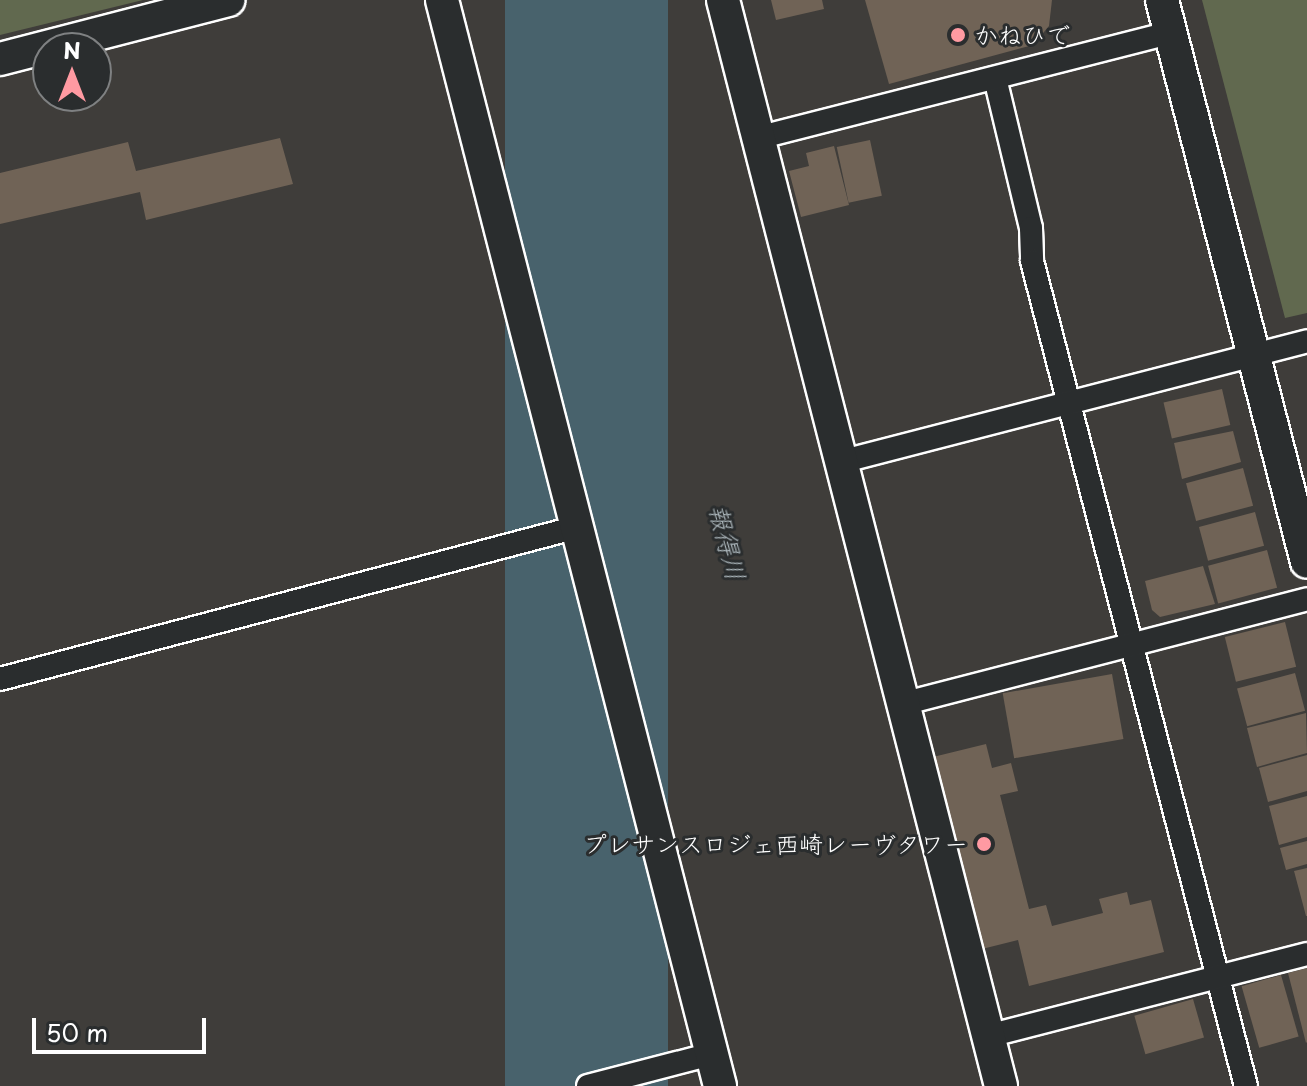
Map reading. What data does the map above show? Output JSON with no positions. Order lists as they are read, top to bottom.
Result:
{
  "water": ["報得川"],
  "places": ["かねひで", "プレサンスロジェ西崎レーヴタワー"],
  "scale_bar": "50 m",
  "north": "top"
}
